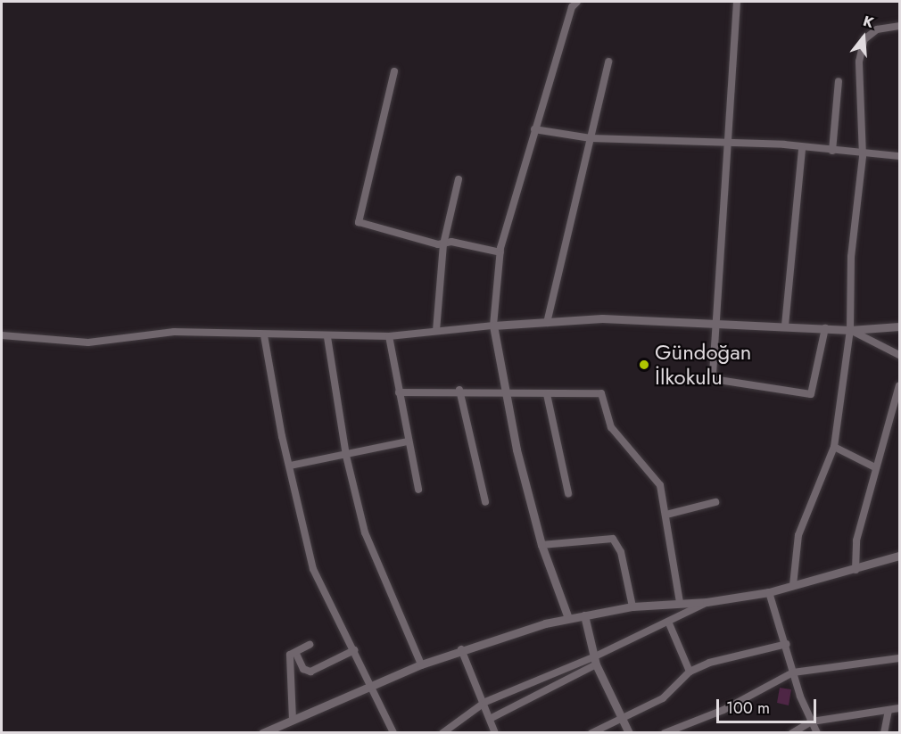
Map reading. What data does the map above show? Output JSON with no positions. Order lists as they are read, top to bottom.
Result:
{
  "places": ["Gündoğan İlkokulu"],
  "scale_bar": "100 m",
  "north": "top"
}
